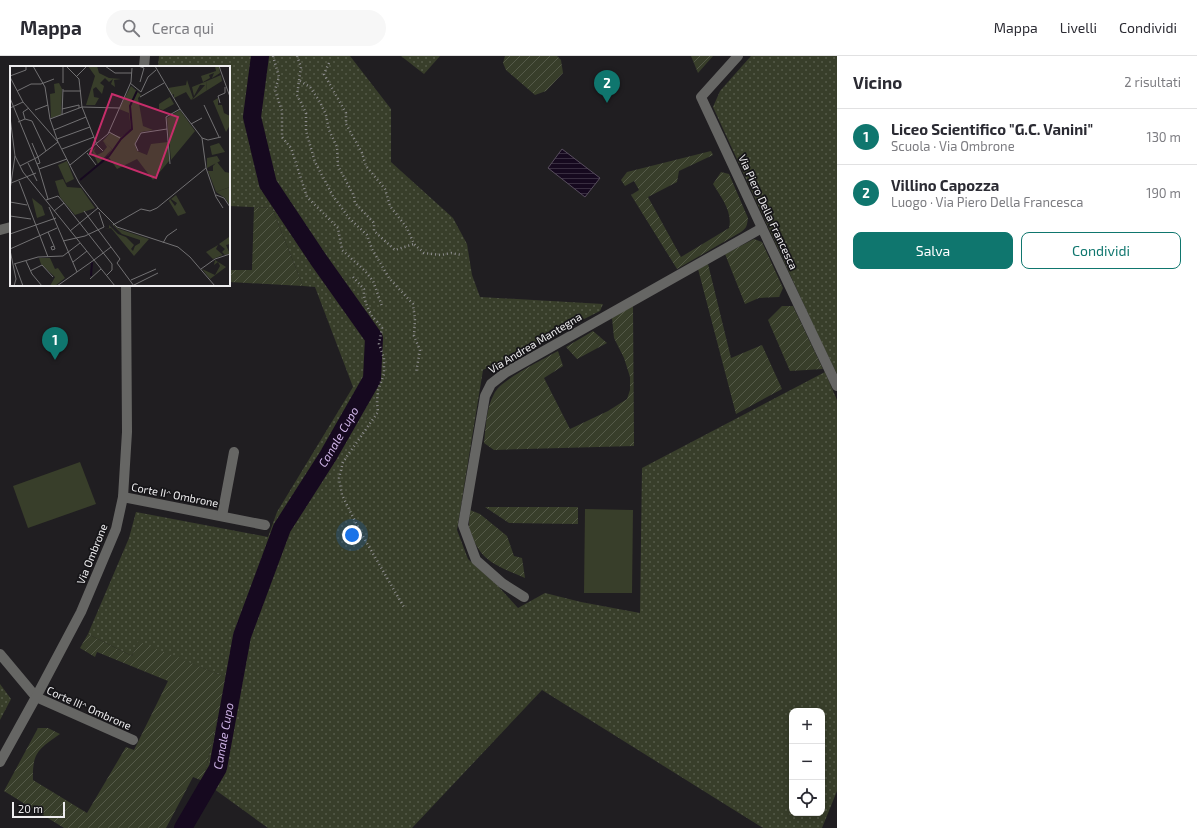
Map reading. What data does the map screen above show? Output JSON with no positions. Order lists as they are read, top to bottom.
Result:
{
  "streets": {
    "street": [
      "Via Piero Della Francesca",
      "Via Andrea Mantegna",
      "Corte II^ Ombrone",
      "Via Ombrone",
      "Corte III^ Ombrone"
    ]
  },
  "crossings": [
    ["Via Piero Della Francesca", "Via Andrea Mantegna"],
    ["Corte II^ Ombrone", "Via Ombrone"],
    ["Via Ombrone", "Corte III^ Ombrone"]
  ],
  "water": ["Canale Cupo"],
  "scale_bar": "20 m",
  "page": {
    "header": "Mappa",
    "search": "Cerca qui",
    "nav": ["Mappa", "Livelli", "Condividi"],
    "heading": ["Vicino", "2 risultati"],
    "pins": ["2", "1"],
    "list": [
      {
        "mark": "1",
        "name": "Liceo Scientifico \"G.C. Vanini\"",
        "note": "Scuola · Via Ombrone",
        "value": "130 m"
      },
      {
        "mark": "2",
        "name": "Villino Capozza",
        "note": "Luogo · Via Piero Della Francesca",
        "value": "190 m"
      }
    ],
    "buttons": ["Salva", "Condividi"],
    "map_buttons": ["+", "−"],
    "scale": "20 m"
  }
}
